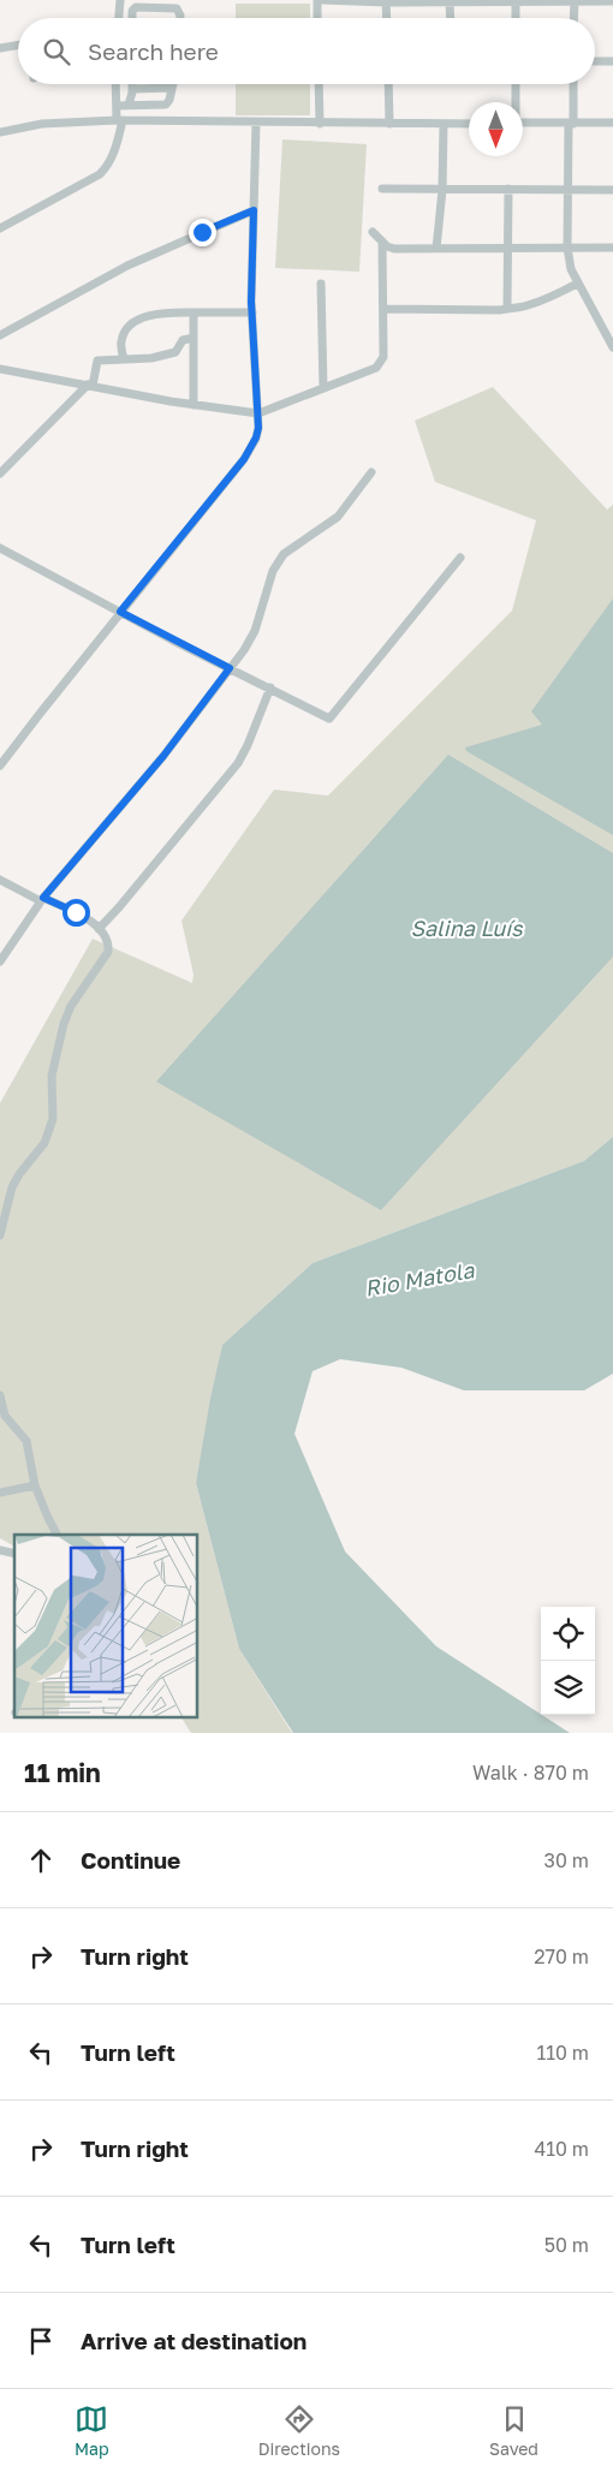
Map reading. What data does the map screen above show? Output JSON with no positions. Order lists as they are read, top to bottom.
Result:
{
  "water": ["Salina Luís", "Rio Matola"],
  "north": "bottom",
  "page": {
    "search": "Search here",
    "heading": ["11 min", "Walk · 870 m"],
    "list": [
      ["Continue", "30 m"],
      ["Turn right", "270 m"],
      ["Turn left", "110 m"],
      ["Turn right", "410 m"],
      ["Turn left", "50 m"],
      "Arrive at destination"
    ],
    "nav": ["Map", "Directions", "Saved"]
  }
}
